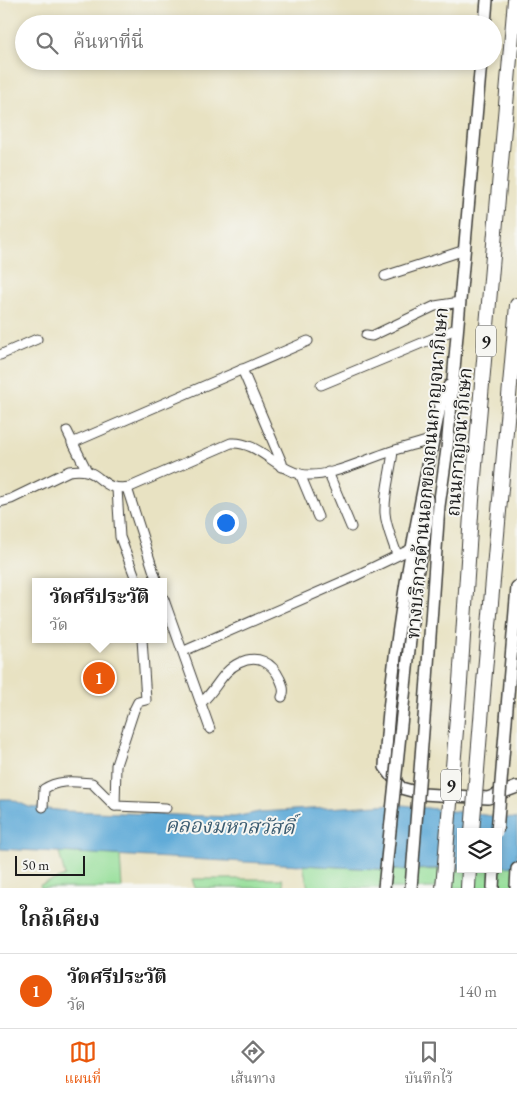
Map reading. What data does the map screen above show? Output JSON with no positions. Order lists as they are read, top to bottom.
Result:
{
  "streets": {
    "highway": ["9", "ถนนกาญจนาภิเษก"],
    "main road": ["ทางบริการด้านนอกของถนนกาญจนาภิเษก"]
  },
  "water": ["คลองมหาสวัสดิ์"],
  "scale_bar": "50 m",
  "page": {
    "search": "ค้นหาที่นี่",
    "popup": ["วัดศรีประวัติ", "วัด"],
    "pins": "1",
    "scale": "50 m",
    "heading": "ใกล้เคียง",
    "list": [
      {
        "mark": "1",
        "name": "วัดศรีประวัติ",
        "note": "วัด",
        "value": "140 m"
      }
    ],
    "nav": ["แผนที่", "เส้นทาง", "บันทึกไว้"]
  }
}
